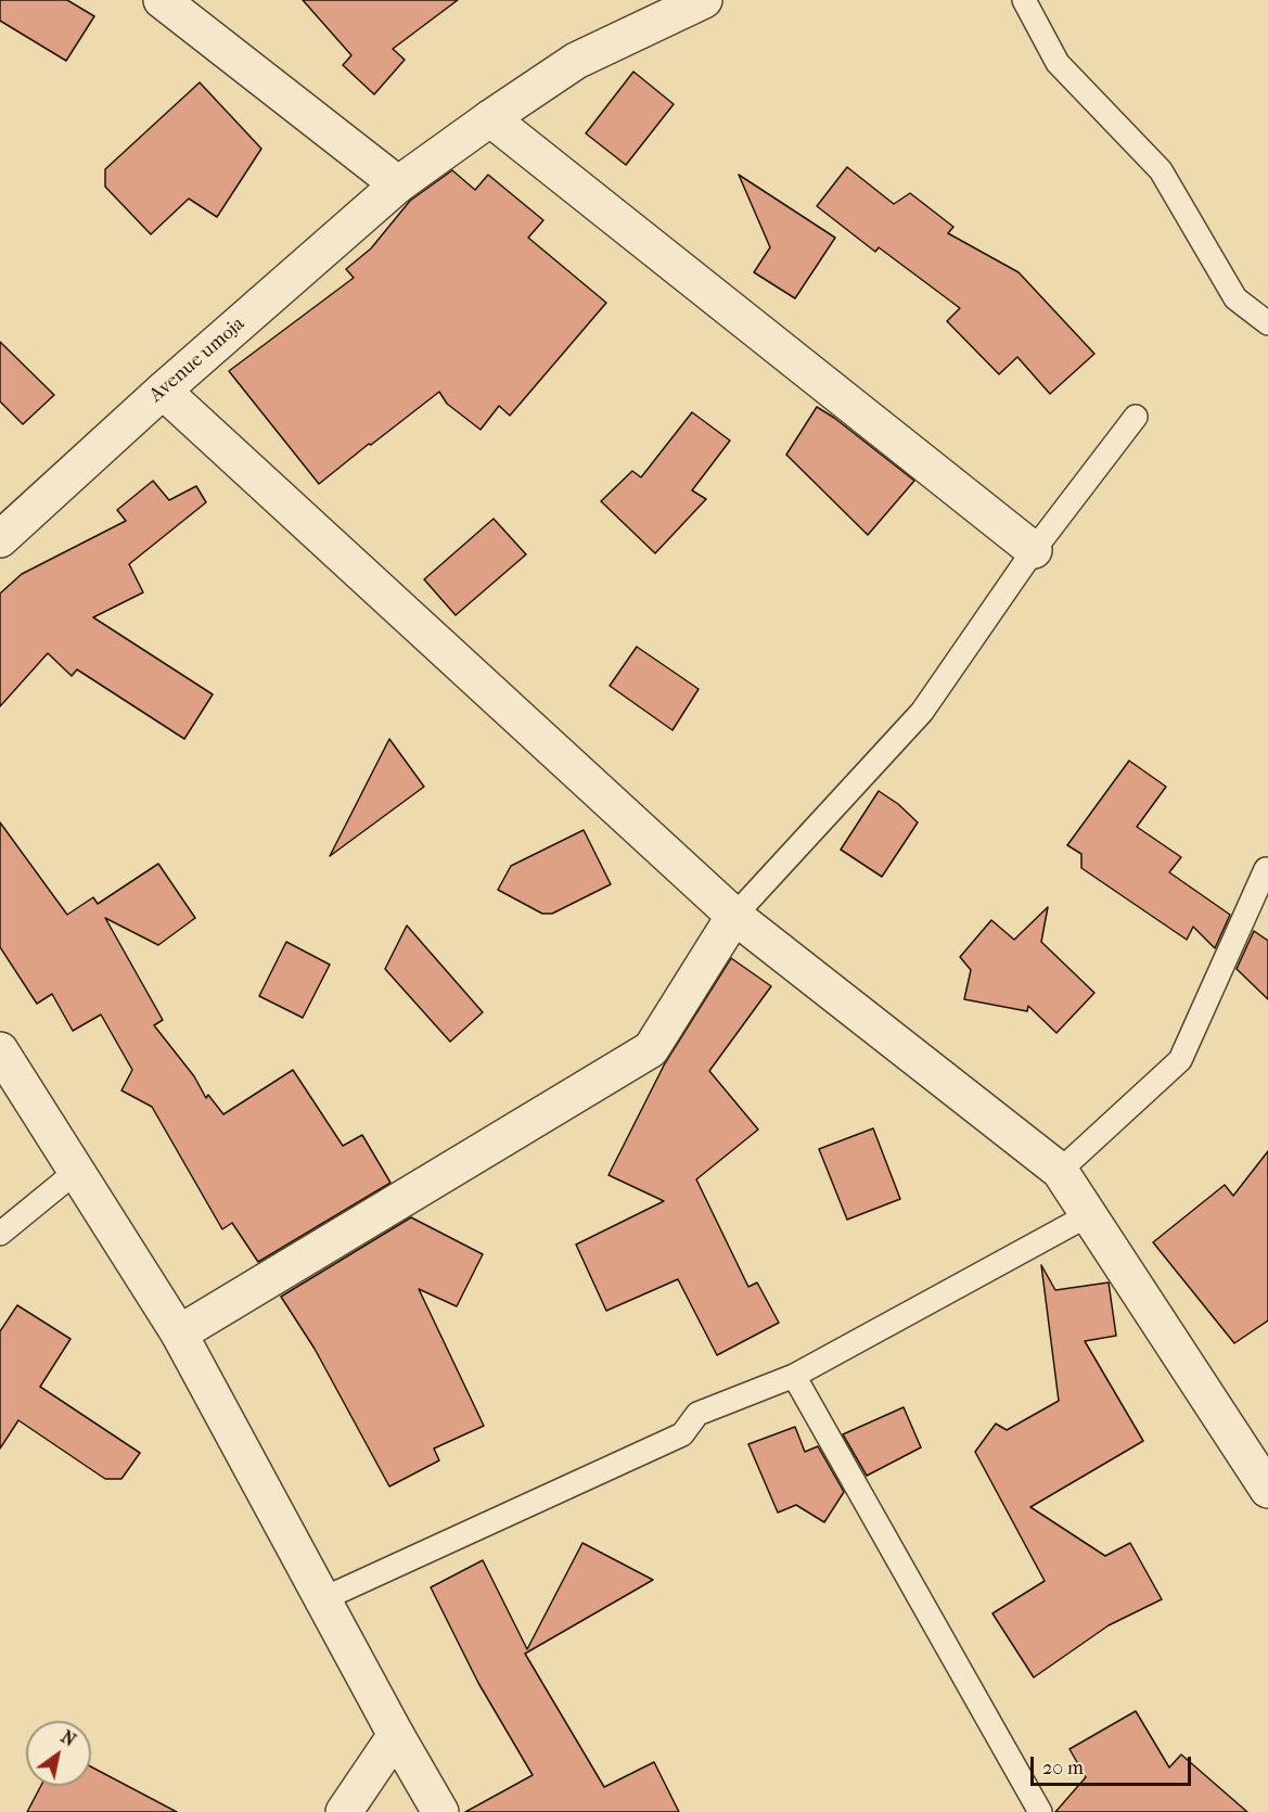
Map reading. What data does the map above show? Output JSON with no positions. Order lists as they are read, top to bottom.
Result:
{
  "streets": {
    "street": ["Avenue umoja"]
  },
  "scale_bar": "20 m",
  "north": "top right"
}
